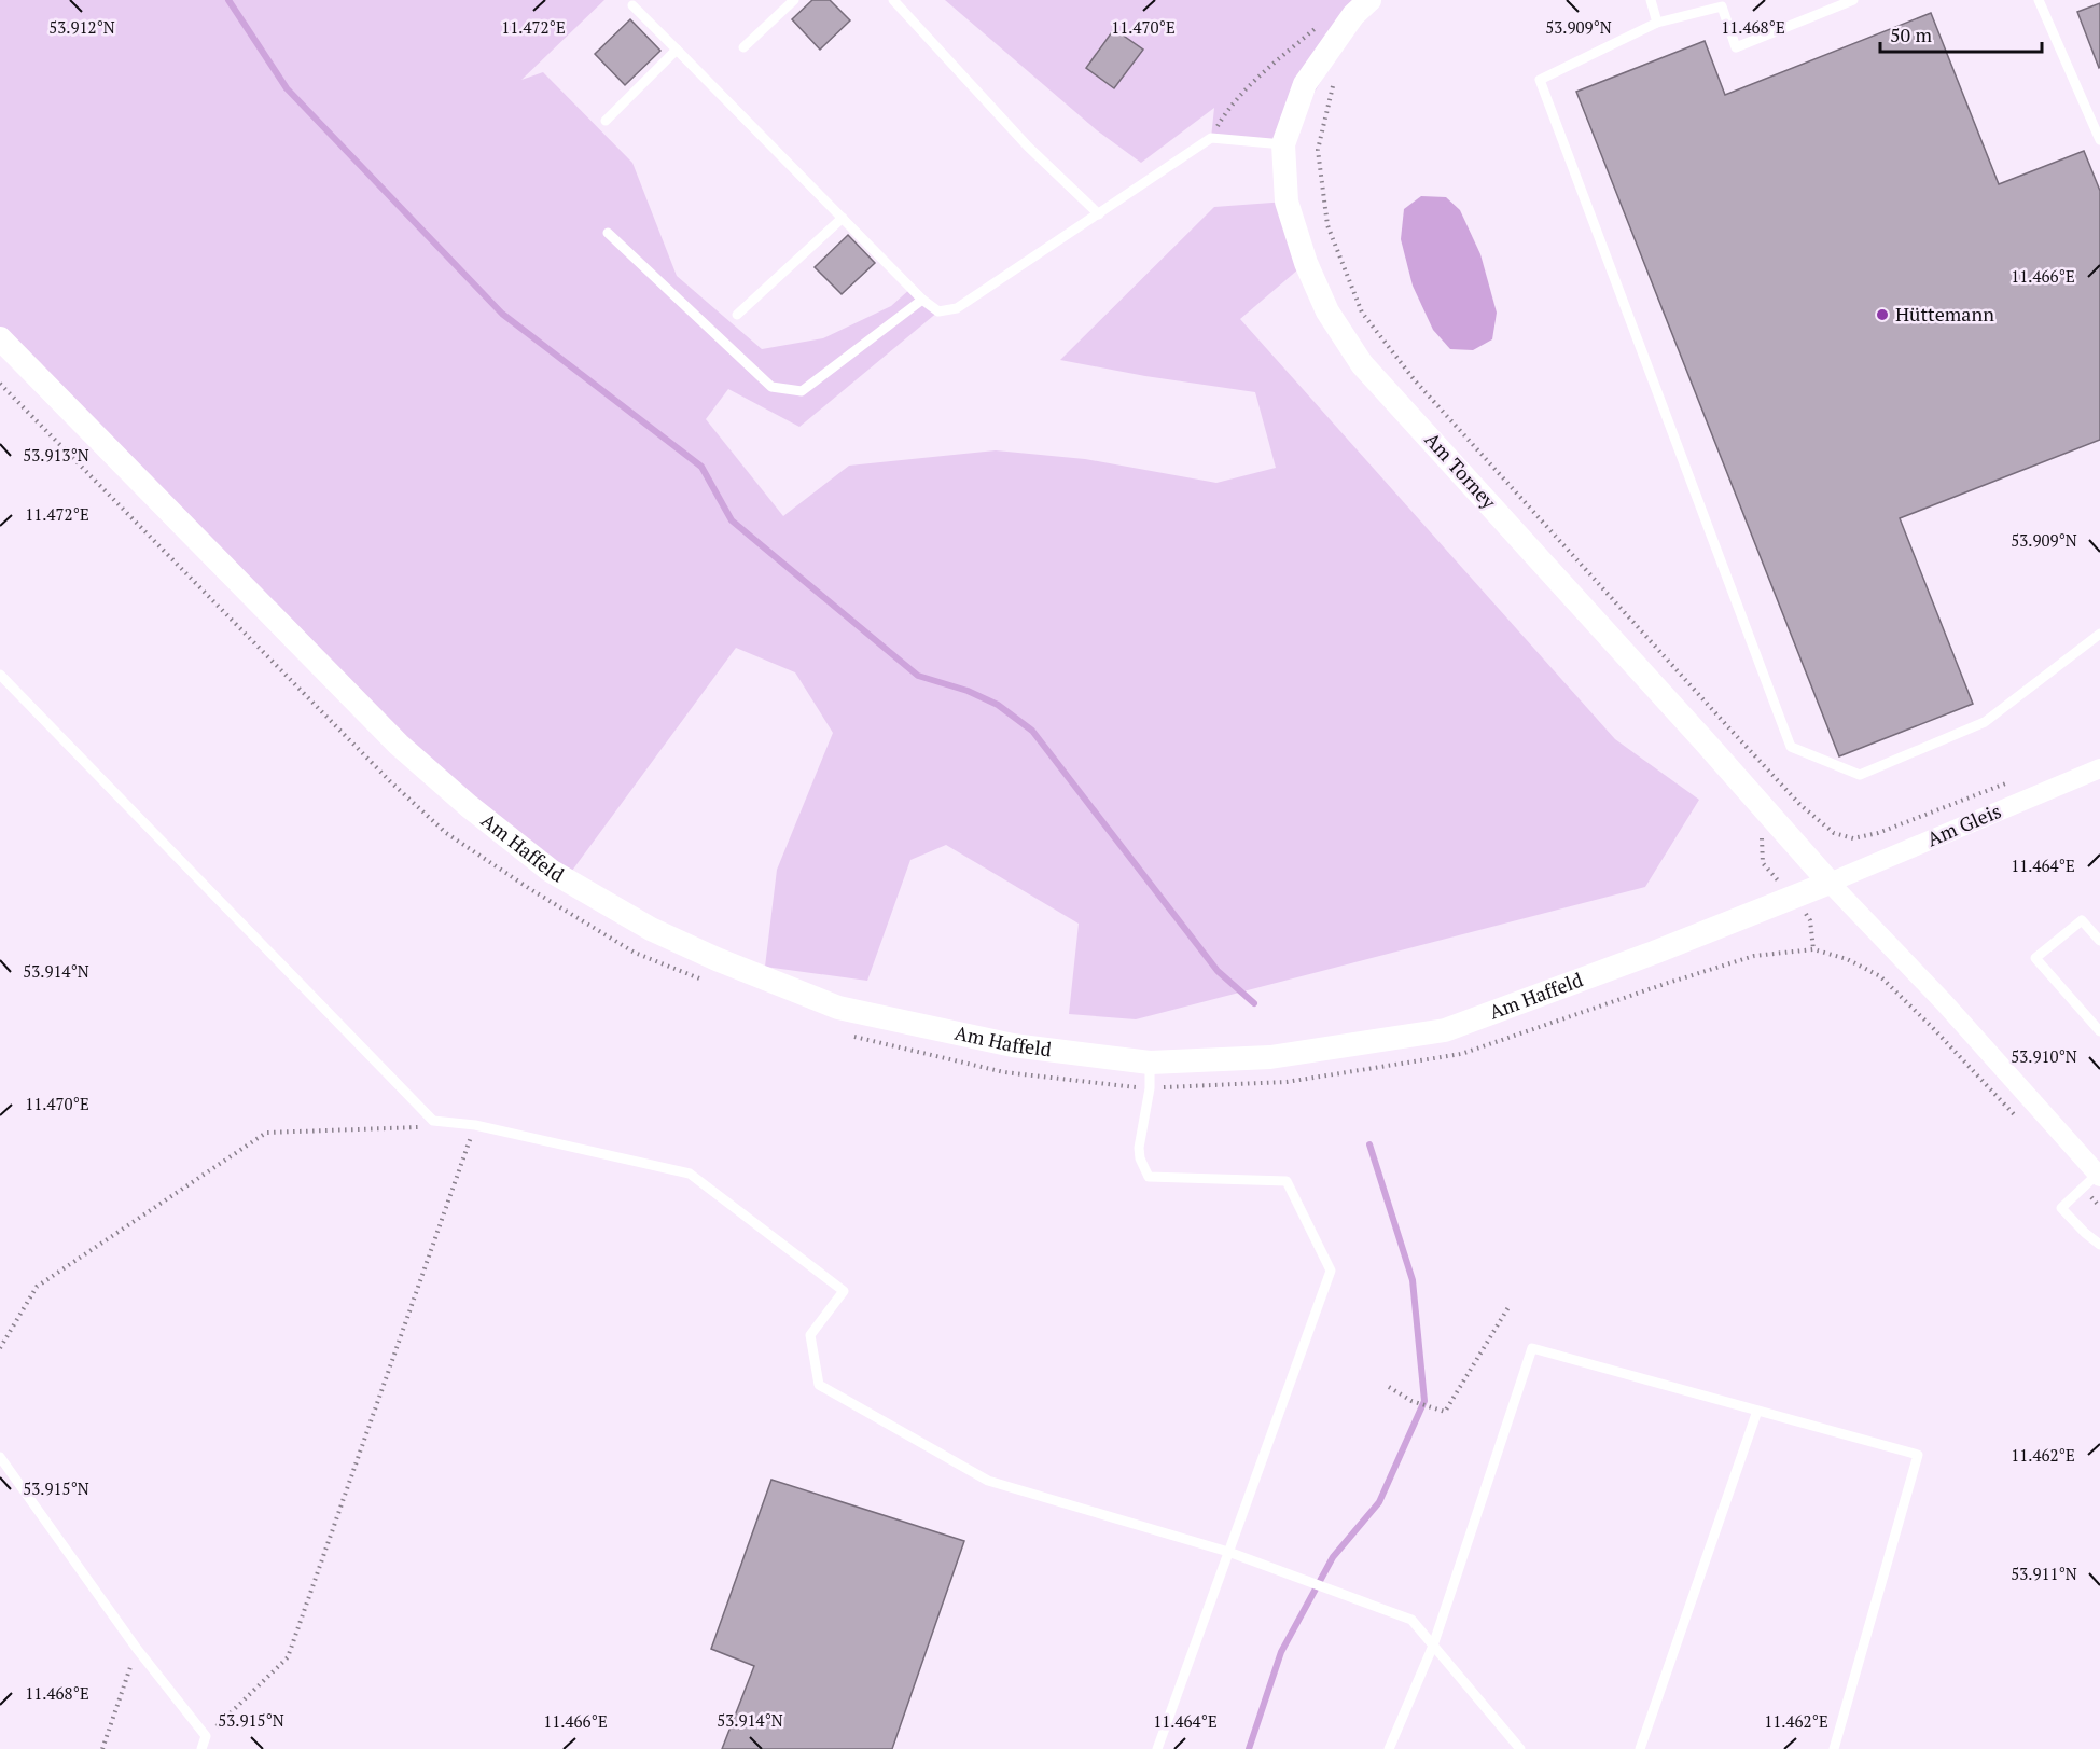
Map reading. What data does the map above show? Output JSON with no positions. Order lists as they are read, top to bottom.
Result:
{
  "streets": {
    "street": ["Am Torney", "Am Gleis", "Am Haffeld"]
  },
  "crossings": [
    ["Am Torney", "Am Gleis"],
    ["Am Torney", "Am Haffeld"],
    ["Am Gleis", "Am Haffeld"]
  ],
  "places": ["Hüttemann"],
  "scale_bar": "50 m",
  "coordinates": [
    "11.472°E",
    "11.470°E",
    "11.468°E",
    "53.912°N",
    "53.909°N",
    "11.466°E",
    "53.913°N",
    "11.464°E",
    "53.914°N",
    "53.910°N",
    "11.462°E",
    "53.915°N",
    "53.911°N"
  ]
}
